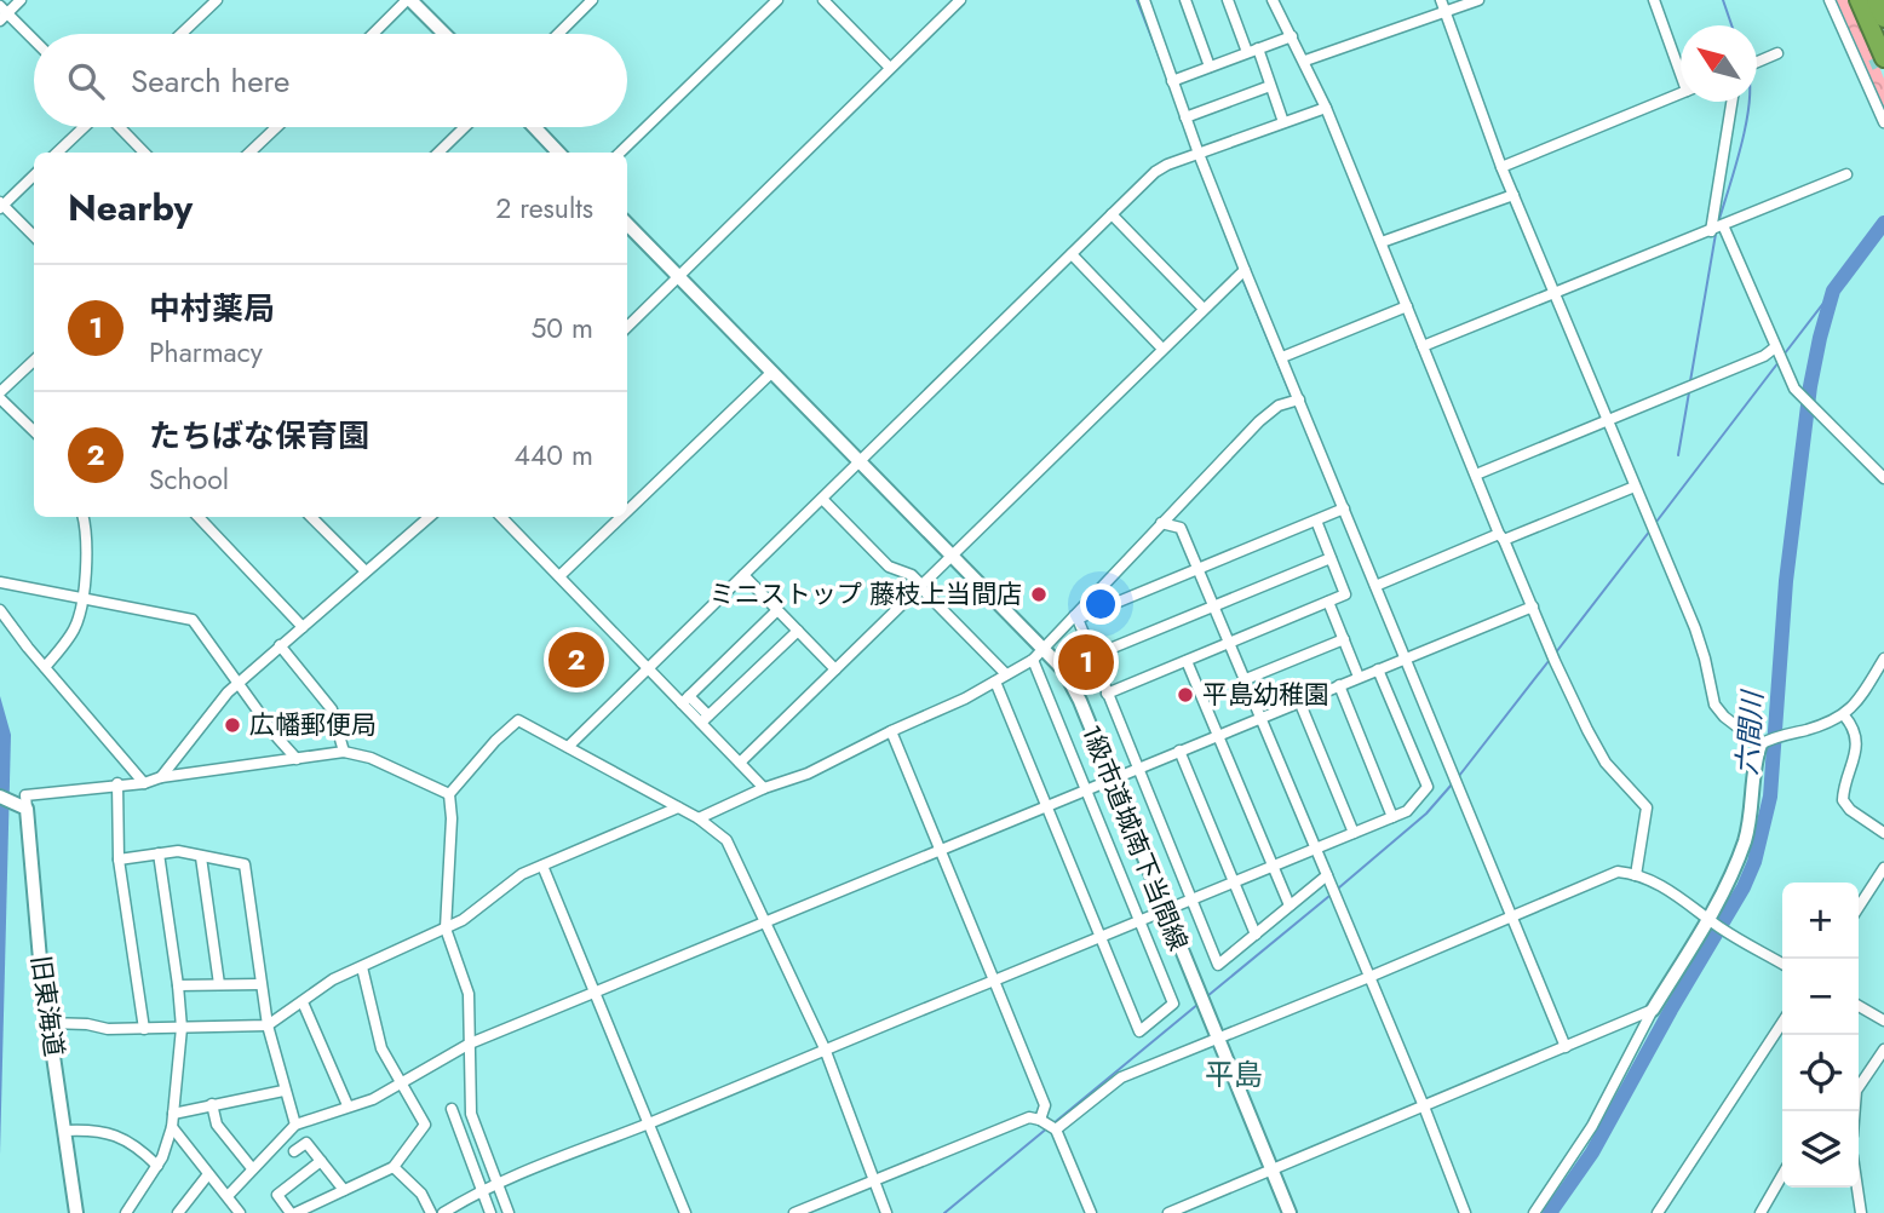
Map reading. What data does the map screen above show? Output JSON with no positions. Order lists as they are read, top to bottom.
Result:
{
  "streets": {
    "street": ["1級市道城南下当間線", "旧東海道"]
  },
  "districts": ["平島"],
  "water": ["六間川"],
  "places": ["ミニストップ 藤枝上当間店", "平島幼稚園", "広幡郵便局"],
  "north": "top left",
  "page": {
    "search": "Search here",
    "heading": ["Nearby", "2 results"],
    "list": [
      {
        "mark": "1",
        "name": "中村薬局",
        "note": "Pharmacy",
        "value": "50 m"
      },
      {
        "mark": "2",
        "name": "たちばな保育園",
        "note": "School",
        "value": "440 m"
      }
    ],
    "pins": ["2", "1"],
    "map_buttons": ["+", "−"]
  }
}
